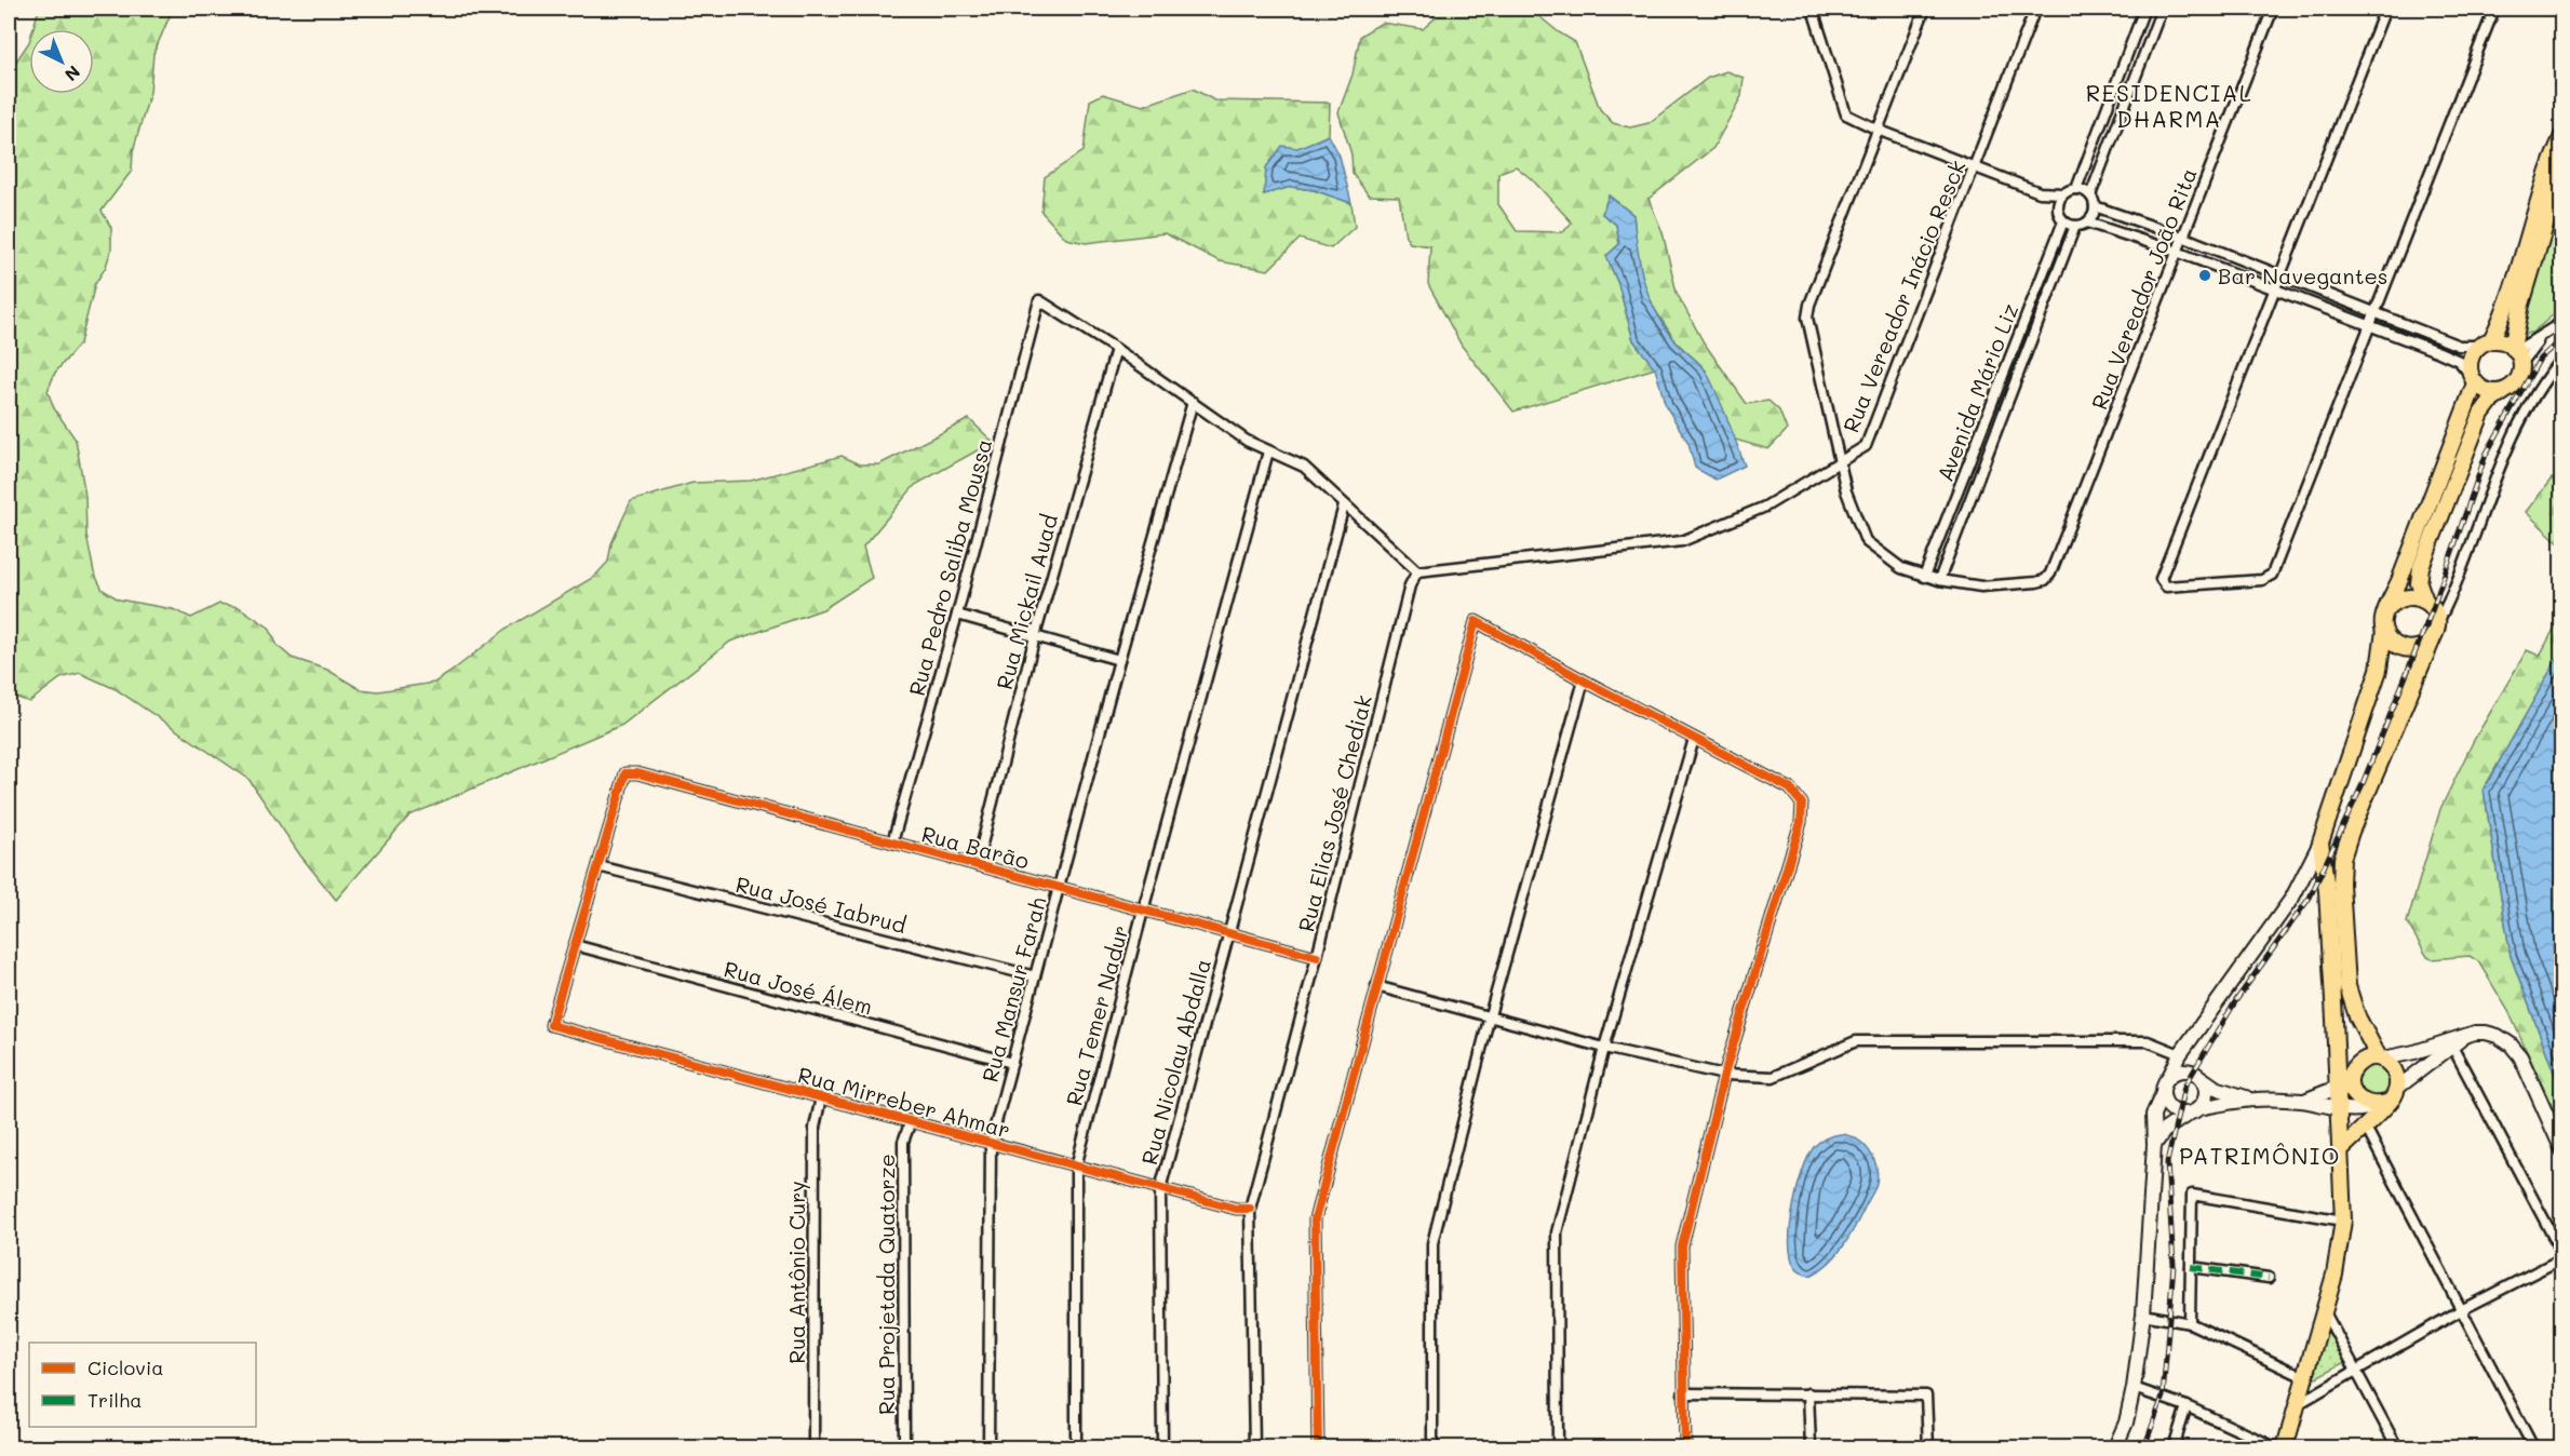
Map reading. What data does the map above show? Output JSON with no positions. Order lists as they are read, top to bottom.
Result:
{
  "streets": {
    "street": [
      "Rua Vereador João Rita",
      "Rua Vereador Inácio Resck",
      "Avenida Mário Liz",
      "Rua Pedro Saliba Moussa",
      "Rua Mickail Auad",
      "Rua Elias José Chediak",
      "Rua Barão",
      "Rua José Iabrud",
      "Rua José Álem",
      "Rua Mansur Farah",
      "Rua Temer Nadur",
      "Rua Nicolau Abdalla",
      "Rua Mirreber Ahmar",
      "Rua Antônio Cury",
      "Rua Projetada Quatorze"
    ]
  },
  "crossings": [
    ["Rua Vereador João Rita", "Avenida Mário Liz"],
    ["Rua Vereador Inácio Resck", "Rua Elias José Chediak"],
    ["Rua Pedro Saliba Moussa", "Rua Mickail Auad"],
    ["Rua Pedro Saliba Moussa", "Rua Barão"],
    ["Rua Mickail Auad", "Rua Barão"],
    ["Rua Elias José Chediak", "Rua Barão"],
    ["Rua Elias José Chediak", "Rua Mirreber Ahmar"],
    ["Rua Barão", "Rua José Iabrud"],
    ["Rua Barão", "Rua Mansur Farah"],
    ["Rua Barão", "Rua Temer Nadur"],
    ["Rua Barão", "Rua Nicolau Abdalla"],
    ["Rua José Iabrud", "Rua Mansur Farah"],
    ["Rua José Álem", "Rua Mansur Farah"],
    ["Rua José Álem", "Rua Mirreber Ahmar"],
    ["Rua Mansur Farah", "Rua Mirreber Ahmar"],
    ["Rua Temer Nadur", "Rua Mirreber Ahmar"],
    ["Rua Nicolau Abdalla", "Rua Mirreber Ahmar"],
    ["Rua Mirreber Ahmar", "Rua Antônio Cury"],
    ["Rua Mirreber Ahmar", "Rua Projetada Quatorze"]
  ],
  "districts": ["RESIDENCIAL DHARMA", "PATRIMÔNIO"],
  "places": ["Bar Navegantes"],
  "legend": ["Ciclovia", "Trilha"],
  "north": "bottom right"
}
